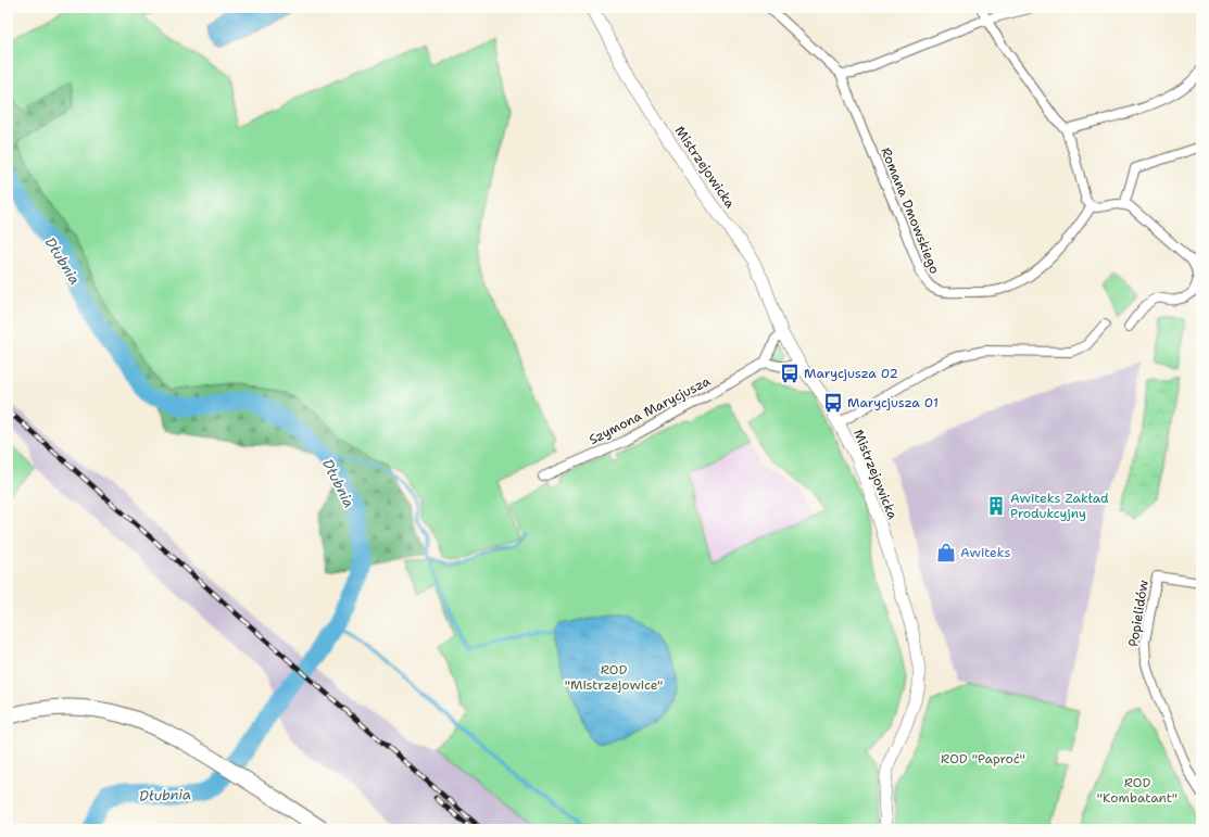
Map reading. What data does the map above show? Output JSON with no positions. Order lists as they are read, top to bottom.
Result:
{
  "streets": {
    "street": [
      "Mistrzejowicka",
      "Romana Dmowskiego",
      "Szymona Marycjusza",
      "Popielidów"
    ]
  },
  "water": ["Dłubnia"],
  "parks": ["ROD \"Mistrzejowice\"", "ROD \"Paproć\"", "ROD \"Kombatant\""],
  "places": {
    "bus stop": ["Marycjusza 02", "Marycjusza 01"],
    "building": ["Awiteks Zakład Produkcyjny"],
    "shop": ["Awiteks"]
  }
}
